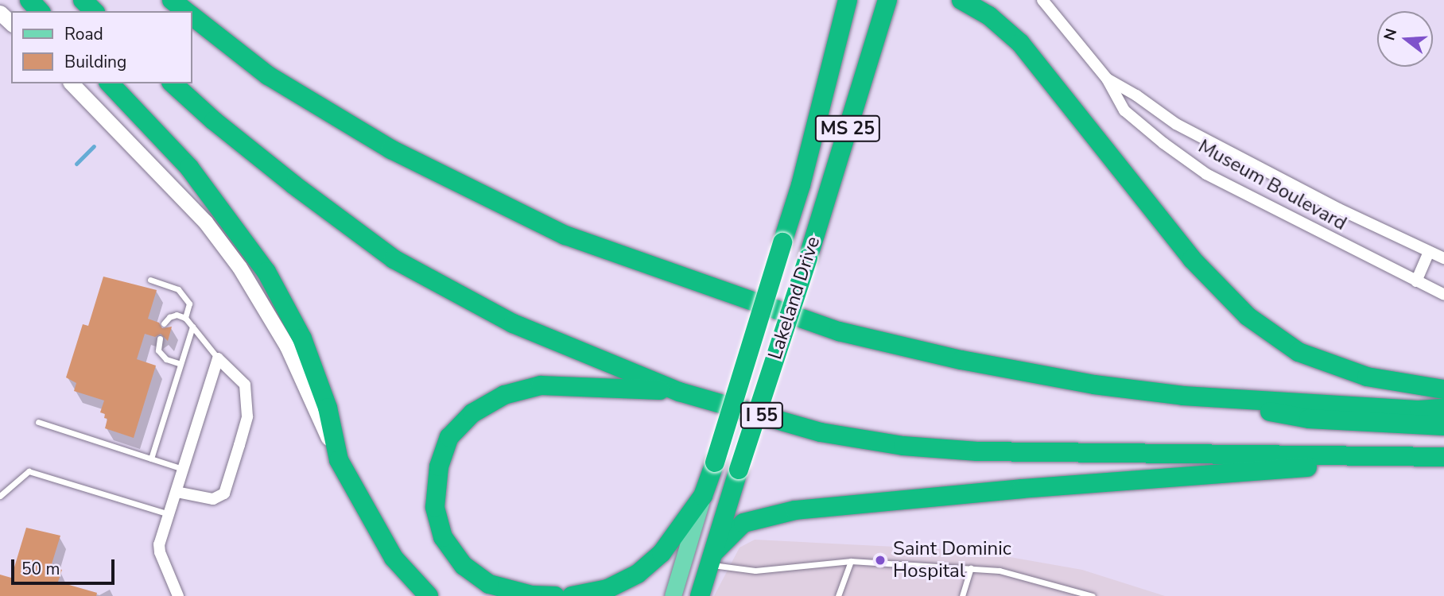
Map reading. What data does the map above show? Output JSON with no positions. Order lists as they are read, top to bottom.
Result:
{
  "streets": {
    "highway": ["MS 25", "Lakeland Drive", "I 55"],
    "street": ["Museum Boulevard"]
  },
  "places": ["Saint Dominic Hospital"],
  "legend": ["Road", "Building"],
  "scale_bar": "50 m",
  "north": "left"
}
